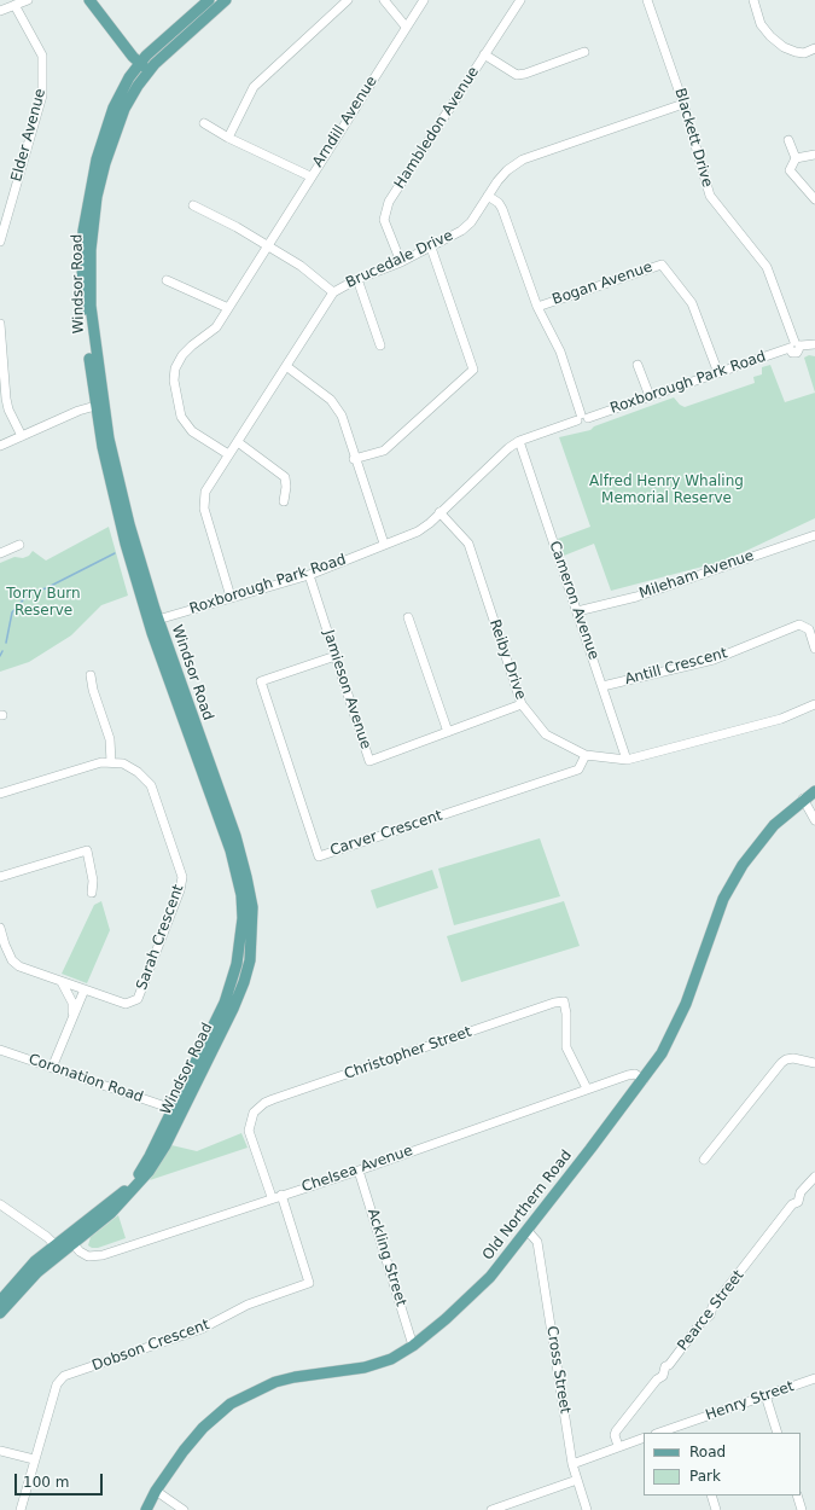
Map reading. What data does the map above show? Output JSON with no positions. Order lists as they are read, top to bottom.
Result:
{
  "streets": {
    "main road": ["Windsor Road", "Old Northern Road"],
    "street": [
      "Arndill Avenue",
      "Hambledon Avenue",
      "Elder Avenue",
      "Blackett Drive",
      "Brucedale Drive",
      "Bogan Avenue",
      "Roxborough Park Road",
      "Mileham Avenue",
      "Cameron Avenue",
      "Reiby Drive",
      "Antill Crescent",
      "Jamieson Avenue",
      "Carver Crescent",
      "Sarah Crescent",
      "Christopher Street",
      "Coronation Road",
      "Chelsea Avenue",
      "Ackling Street",
      "Pearce Street",
      "Dobson Crescent",
      "Cross Street",
      "Henry Street"
    ]
  },
  "crossings": [
    ["Arndill Avenue", "Brucedale Drive"],
    ["Hambledon Avenue", "Brucedale Drive"],
    ["Blackett Drive", "Brucedale Drive"],
    ["Blackett Drive", "Roxborough Park Road"],
    ["Brucedale Drive", "Roxborough Park Road"],
    ["Windsor Road", "Roxborough Park Road"],
    ["Windsor Road", "Coronation Road"],
    ["Windsor Road", "Chelsea Avenue"],
    ["Bogan Avenue", "Roxborough Park Road"],
    ["Roxborough Park Road", "Cameron Avenue"],
    ["Roxborough Park Road", "Reiby Drive"],
    ["Roxborough Park Road", "Jamieson Avenue"],
    ["Mileham Avenue", "Cameron Avenue"],
    ["Cameron Avenue", "Reiby Drive"],
    ["Cameron Avenue", "Antill Crescent"],
    ["Reiby Drive", "Jamieson Avenue"],
    ["Reiby Drive", "Carver Crescent"],
    ["Jamieson Avenue", "Carver Crescent"],
    ["Christopher Street", "Chelsea Avenue"],
    ["Chelsea Avenue", "Old Northern Road"],
    ["Chelsea Avenue", "Ackling Street"],
    ["Chelsea Avenue", "Dobson Crescent"],
    ["Old Northern Road", "Ackling Street"],
    ["Old Northern Road", "Cross Street"]
  ],
  "parks": ["Alfred Henry Whaling Memorial Reserve", "Torry Burn Reserve"],
  "legend": ["Road", "Park"],
  "scale_bar": "100 m"
}
